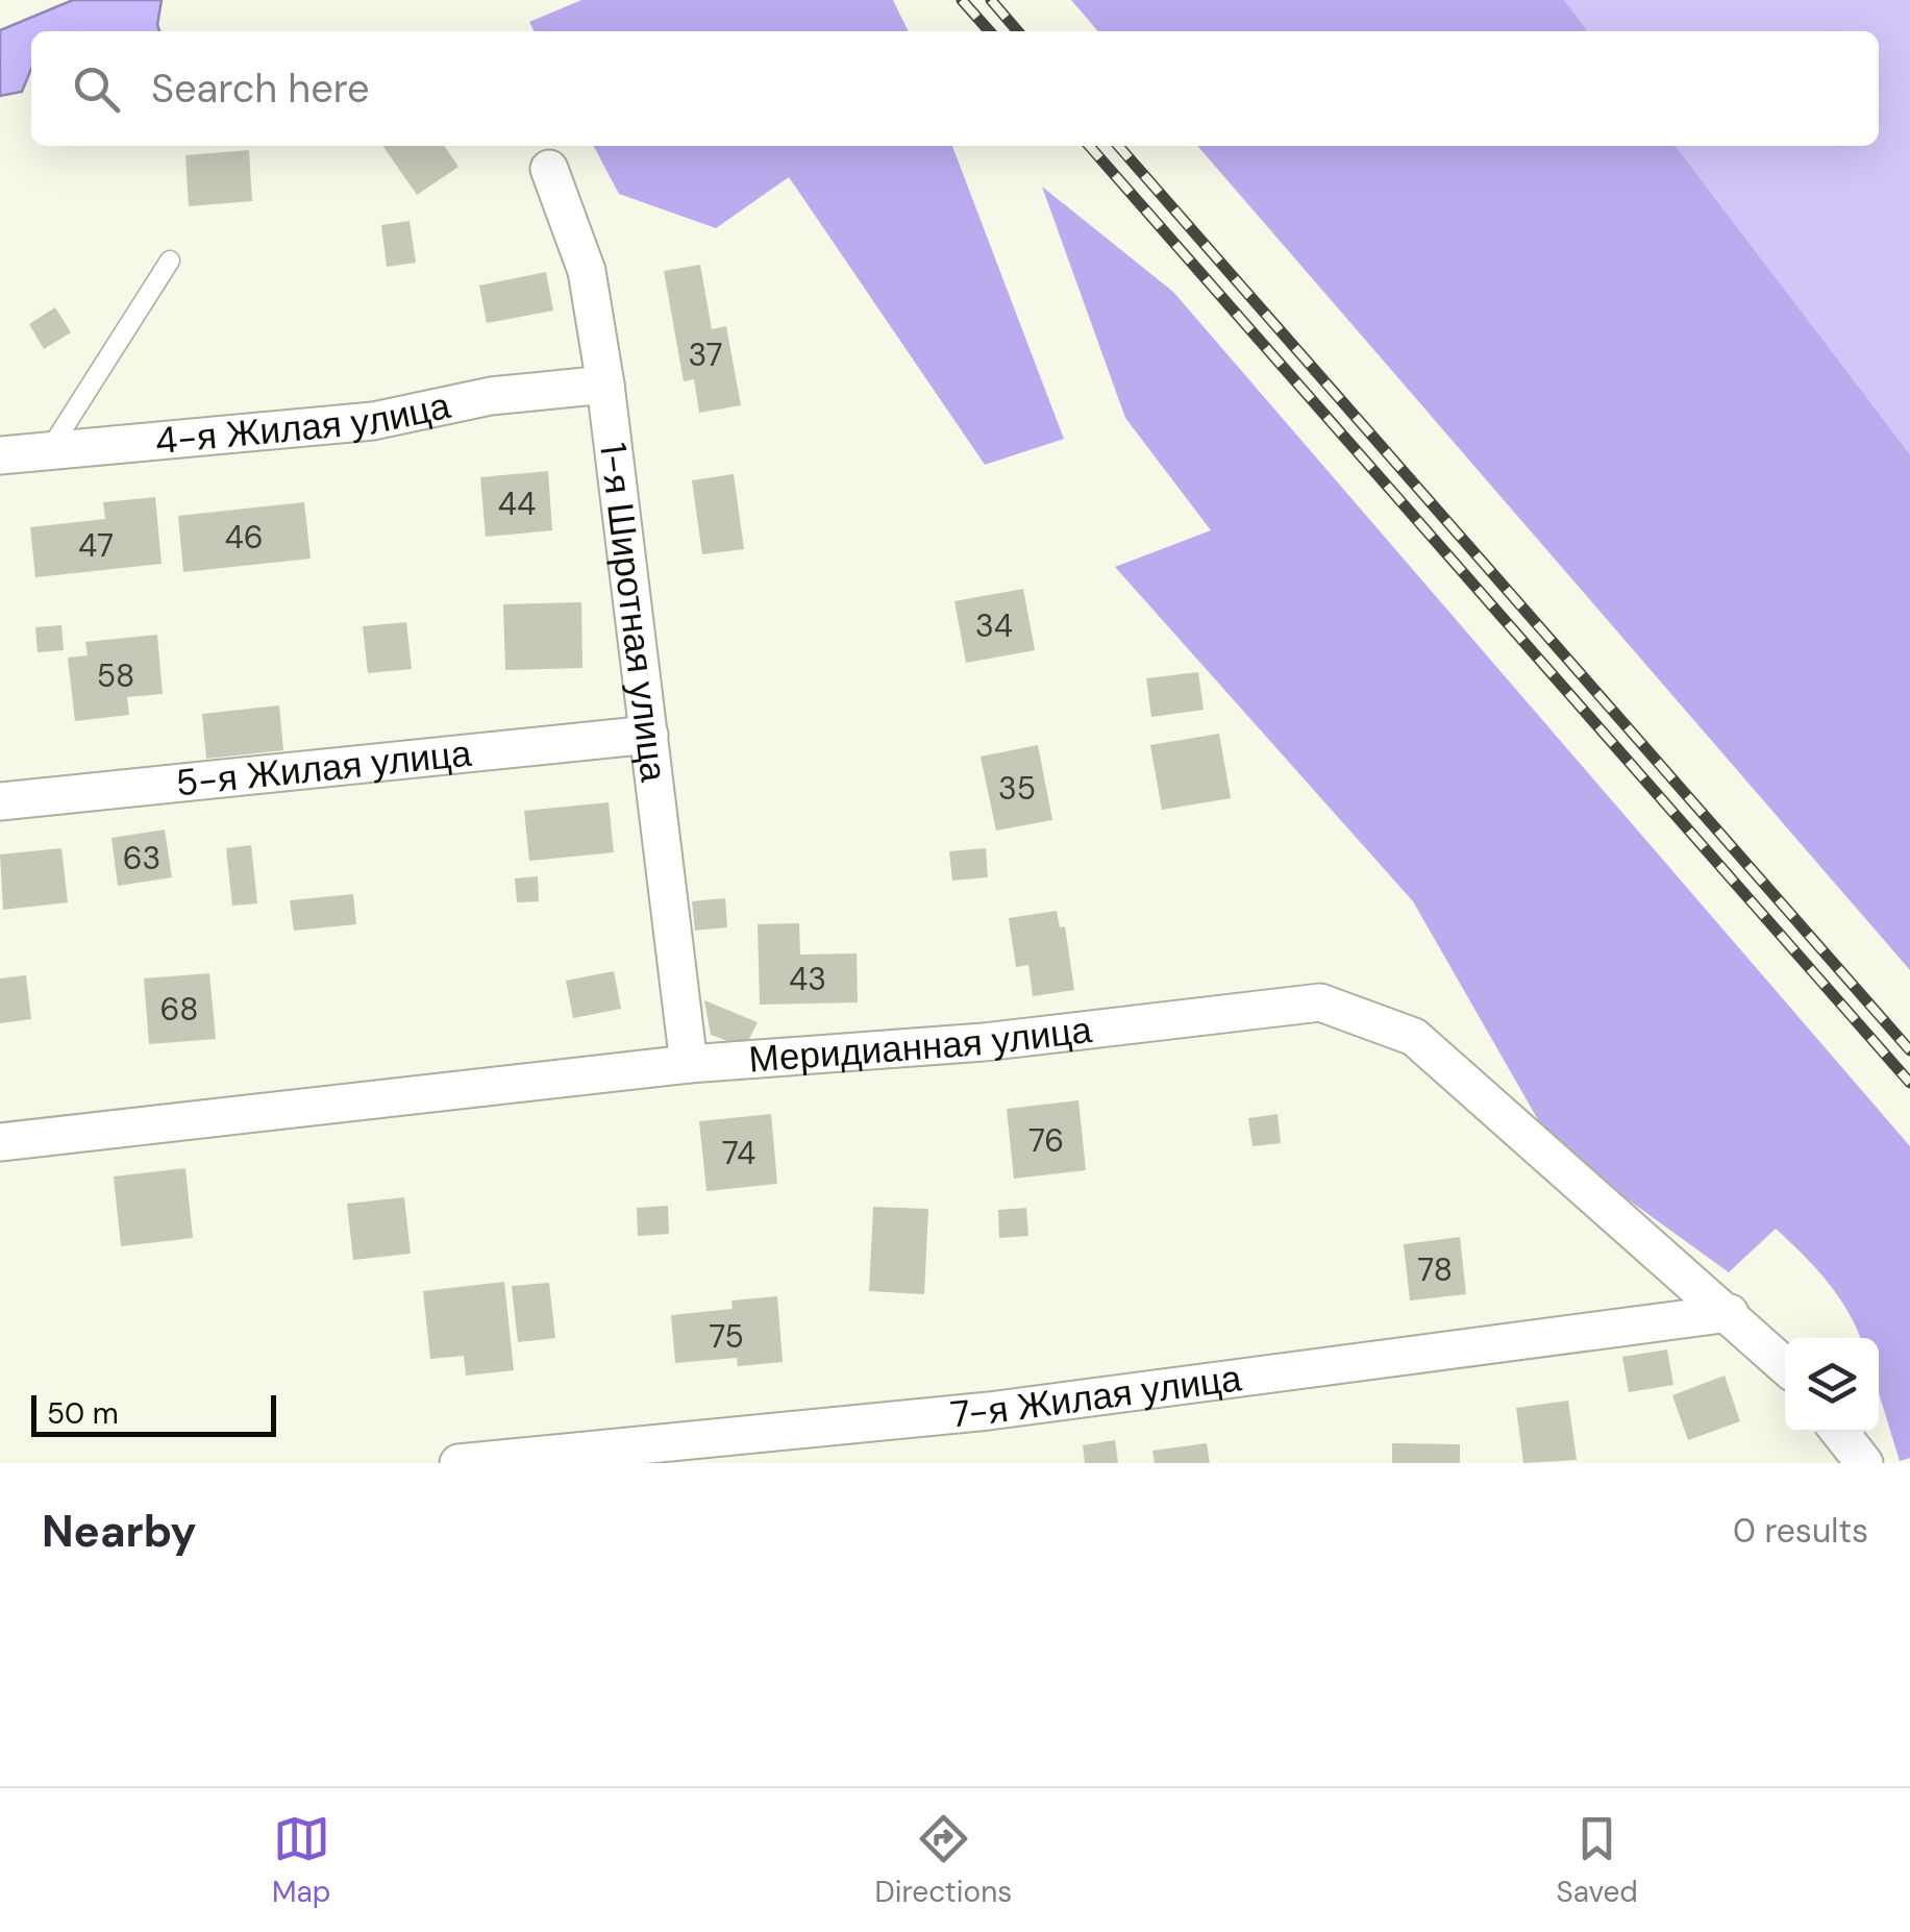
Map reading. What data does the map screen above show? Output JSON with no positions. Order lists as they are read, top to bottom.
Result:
{
  "streets": {
    "street": [
      "4-я Жилая улица",
      "1-я Широтная улица",
      "5-я Жилая улица",
      "Меридианная улица",
      "7-я Жилая улица"
    ]
  },
  "crossings": [
    ["4-я Жилая улица", "1-я Широтная улица"],
    ["1-я Широтная улица", "5-я Жилая улица"],
    ["1-я Широтная улица", "Меридианная улица"],
    ["Меридианная улица", "7-я Жилая улица"]
  ],
  "house_numbers": [
    "37",
    "44",
    "46",
    "47",
    "34",
    "58",
    "35",
    "63",
    "43",
    "68",
    "76",
    "74",
    "78",
    "75"
  ],
  "scale_bar": "50 m",
  "page": {
    "search": "Search here",
    "scale": "50 m",
    "heading": ["Nearby", "0 results"],
    "nav": ["Map", "Directions", "Saved"]
  }
}
